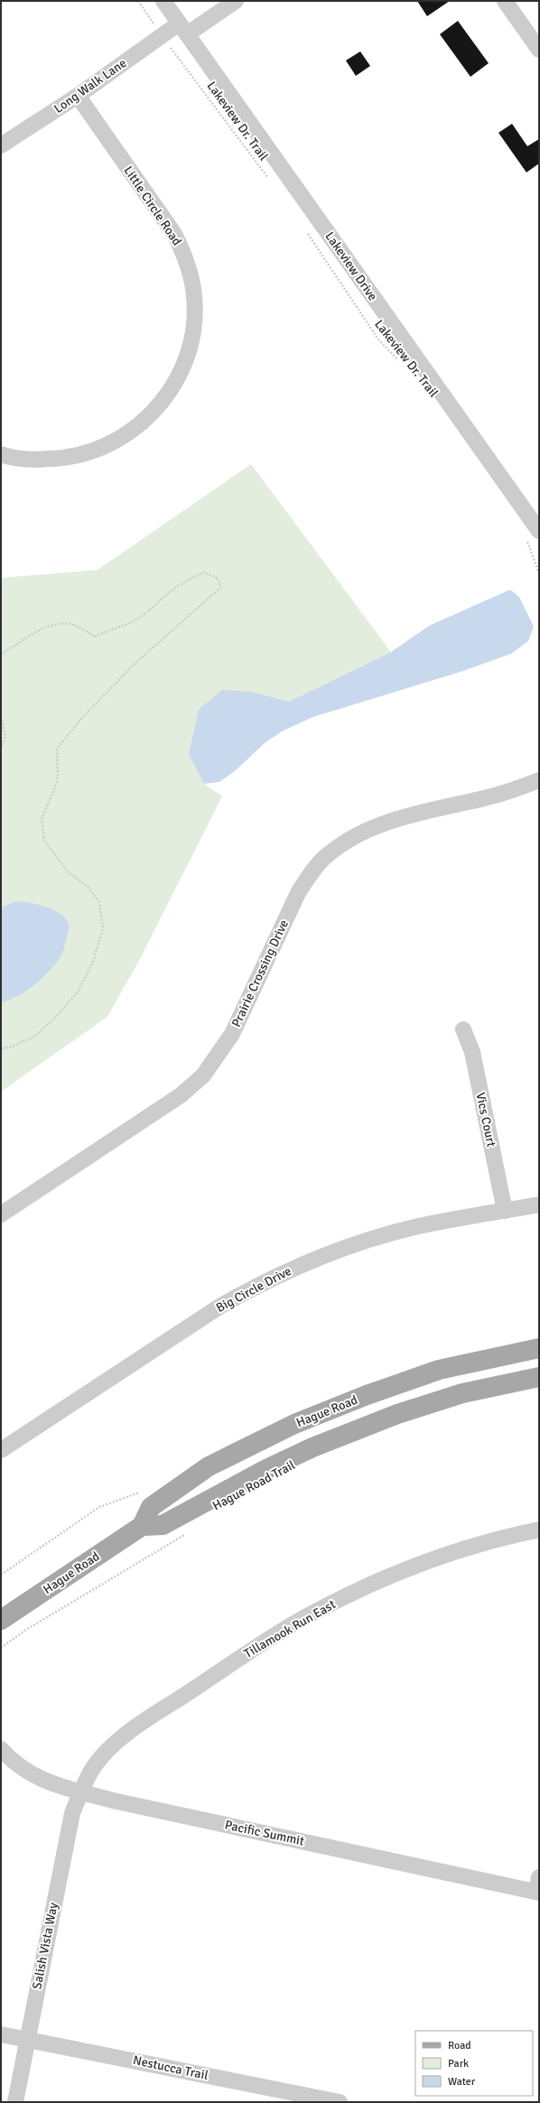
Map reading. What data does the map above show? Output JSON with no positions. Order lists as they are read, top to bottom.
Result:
{
  "streets": {
    "main road": ["Hague Road"],
    "street": [
      "Long Walk Lane",
      "Little Circle Road",
      "Lakeview Drive",
      "Prairie Crossing Drive",
      "Vics Court",
      "Big Circle Drive",
      "Tillamook Run East",
      "Pacific Summit",
      "Salish Vista Way",
      "Nestucca Trail"
    ],
    "path": ["Lakeview Dr. Trail"]
  },
  "crossings": [
    ["Long Walk Lane", "Lakeview Dr. Trail"],
    ["Long Walk Lane", "Little Circle Road"],
    ["Long Walk Lane", "Lakeview Drive"],
    ["Vics Court", "Big Circle Drive"],
    ["Tillamook Run East", "Pacific Summit"],
    ["Tillamook Run East", "Salish Vista Way"],
    ["Pacific Summit", "Salish Vista Way"],
    ["Salish Vista Way", "Nestucca Trail"]
  ],
  "legend": ["Road", "Park", "Water"]
}
